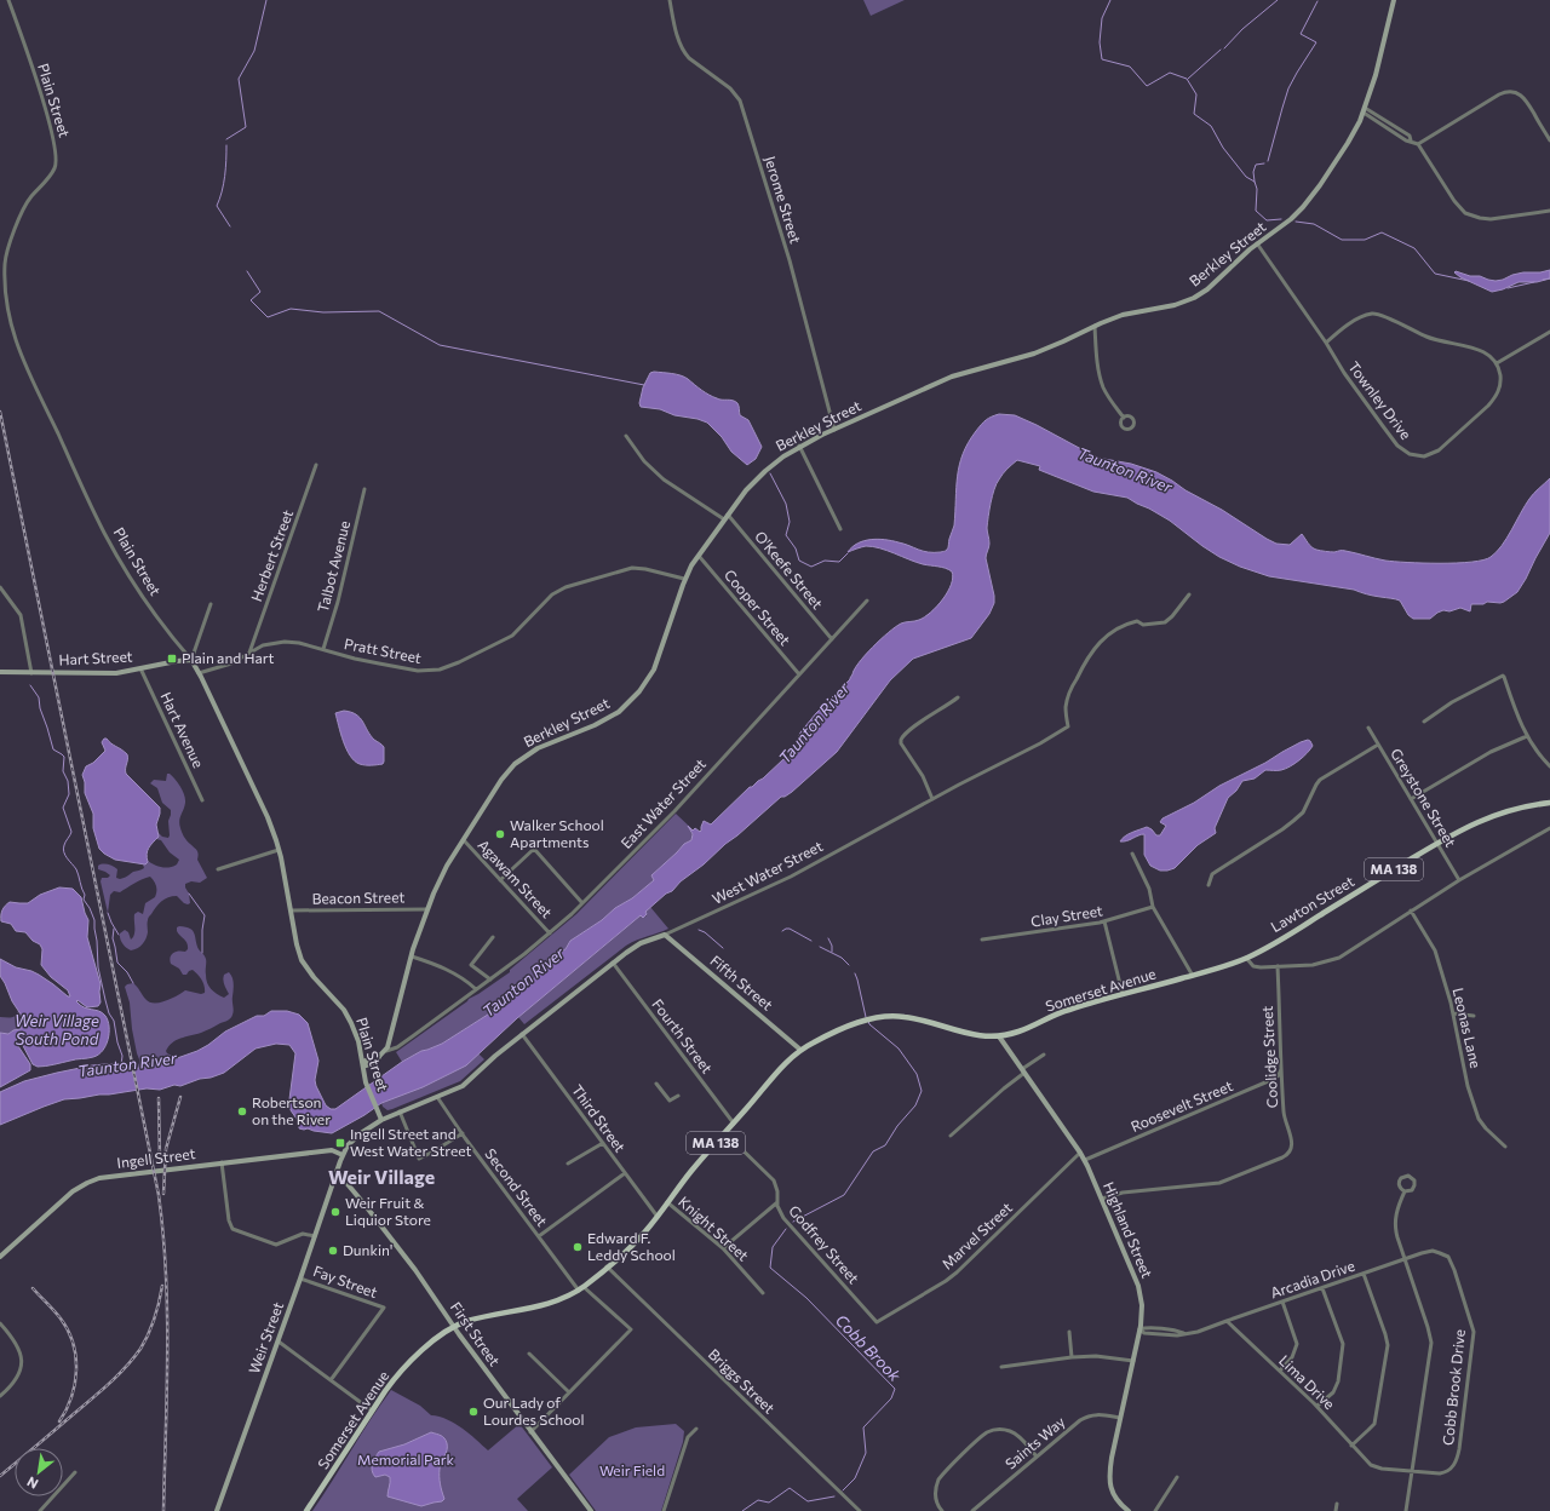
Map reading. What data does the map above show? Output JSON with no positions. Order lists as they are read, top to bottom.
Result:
{
  "streets": {
    "main road": [
      "Plain Street",
      "Berkley Street",
      "Hart Street",
      "MA 138",
      "West Water Street",
      "Lawton Street",
      "Fifth Street",
      "Somerset Avenue",
      "Ingell Street",
      "Highland Street",
      "First Street",
      "Weir Street"
    ],
    "street": [
      "Jerome Street",
      "Townley Drive",
      "Herbert Street",
      "Talbot Avenue",
      "O'Keefe Street",
      "Cooper Street",
      "Pratt Street",
      "Hart Avenue",
      "Greystone Street",
      "East Water Street",
      "Agawam Street",
      "Beacon Street",
      "Clay Street",
      "Leonas Lane",
      "Fourth Street",
      "Coolidge Street",
      "Roosevelt Street",
      "Third Street",
      "Second Street",
      "Knight Street",
      "Marvel Street",
      "Godfrey Street",
      "Arcadia Drive",
      "Fay Street",
      "Briggs Street",
      "Lima Drive",
      "Cobb Brook Drive",
      "Saints Way"
    ]
  },
  "crossings": [
    ["Plain Street", "Berkley Street"],
    ["Plain Street", "Pratt Street"],
    ["Plain Street", "Hart Street"],
    ["Plain Street", "West Water Street"],
    ["Plain Street", "Beacon Street"],
    ["Jerome Street", "Berkley Street"],
    ["Berkley Street", "Townley Drive"],
    ["Berkley Street", "O'Keefe Street"],
    ["Berkley Street", "Cooper Street"],
    ["Berkley Street", "Pratt Street"],
    ["Berkley Street", "East Water Street"],
    ["Berkley Street", "Agawam Street"],
    ["Berkley Street", "Beacon Street"],
    ["Herbert Street", "Pratt Street"],
    ["Talbot Avenue", "Pratt Street"],
    ["O'Keefe Street", "East Water Street"],
    ["Cooper Street", "East Water Street"],
    ["Hart Street", "Hart Avenue"],
    ["Greystone Street", "Lawton Street"],
    ["East Water Street", "Agawam Street"],
    ["West Water Street", "Fifth Street"],
    ["West Water Street", "Fourth Street"],
    ["West Water Street", "Third Street"],
    ["West Water Street", "Ingell Street"],
    ["West Water Street", "Second Street"],
    ["West Water Street", "First Street"],
    ["West Water Street", "Weir Street"],
    ["Lawton Street", "Somerset Avenue"],
    ["Fifth Street", "Somerset Avenue"],
    ["Somerset Avenue", "Fourth Street"],
    ["Somerset Avenue", "Third Street"],
    ["Somerset Avenue", "Second Street"],
    ["Somerset Avenue", "Knight Street"],
    ["Somerset Avenue", "Highland Street"],
    ["Somerset Avenue", "Godfrey Street"],
    ["Somerset Avenue", "First Street"],
    ["Somerset Avenue", "Briggs Street"],
    ["Coolidge Street", "Roosevelt Street"],
    ["Coolidge Street", "Highland Street"],
    ["Roosevelt Street", "Highland Street"],
    ["Highland Street", "Marvel Street"],
    ["Highland Street", "Saints Way"],
    ["Marvel Street", "Godfrey Street"],
    ["Arcadia Drive", "Lima Drive"],
    ["Arcadia Drive", "Cobb Brook Drive"],
    ["Fay Street", "Weir Street"],
    ["First Street", "Weir Street"],
    ["Lima Drive", "Cobb Brook Drive"]
  ],
  "districts": ["Weir Village"],
  "water": ["Taunton River", "Weir Village South Pond", "Cobb Brook"],
  "parks": ["Memorial Park", "Weir Field"],
  "places": {
    "transit": ["Plain and Hart", "Ingell Street and West Water Street"],
    "other": [
      "Walker School Apartments",
      "Robertson on the River",
      "Weir Fruit & Liquior Store",
      "Edward F. Leddy School",
      "Dunkin'",
      "Our Lady of Lourdes School"
    ]
  },
  "north": "bottom left"
}
